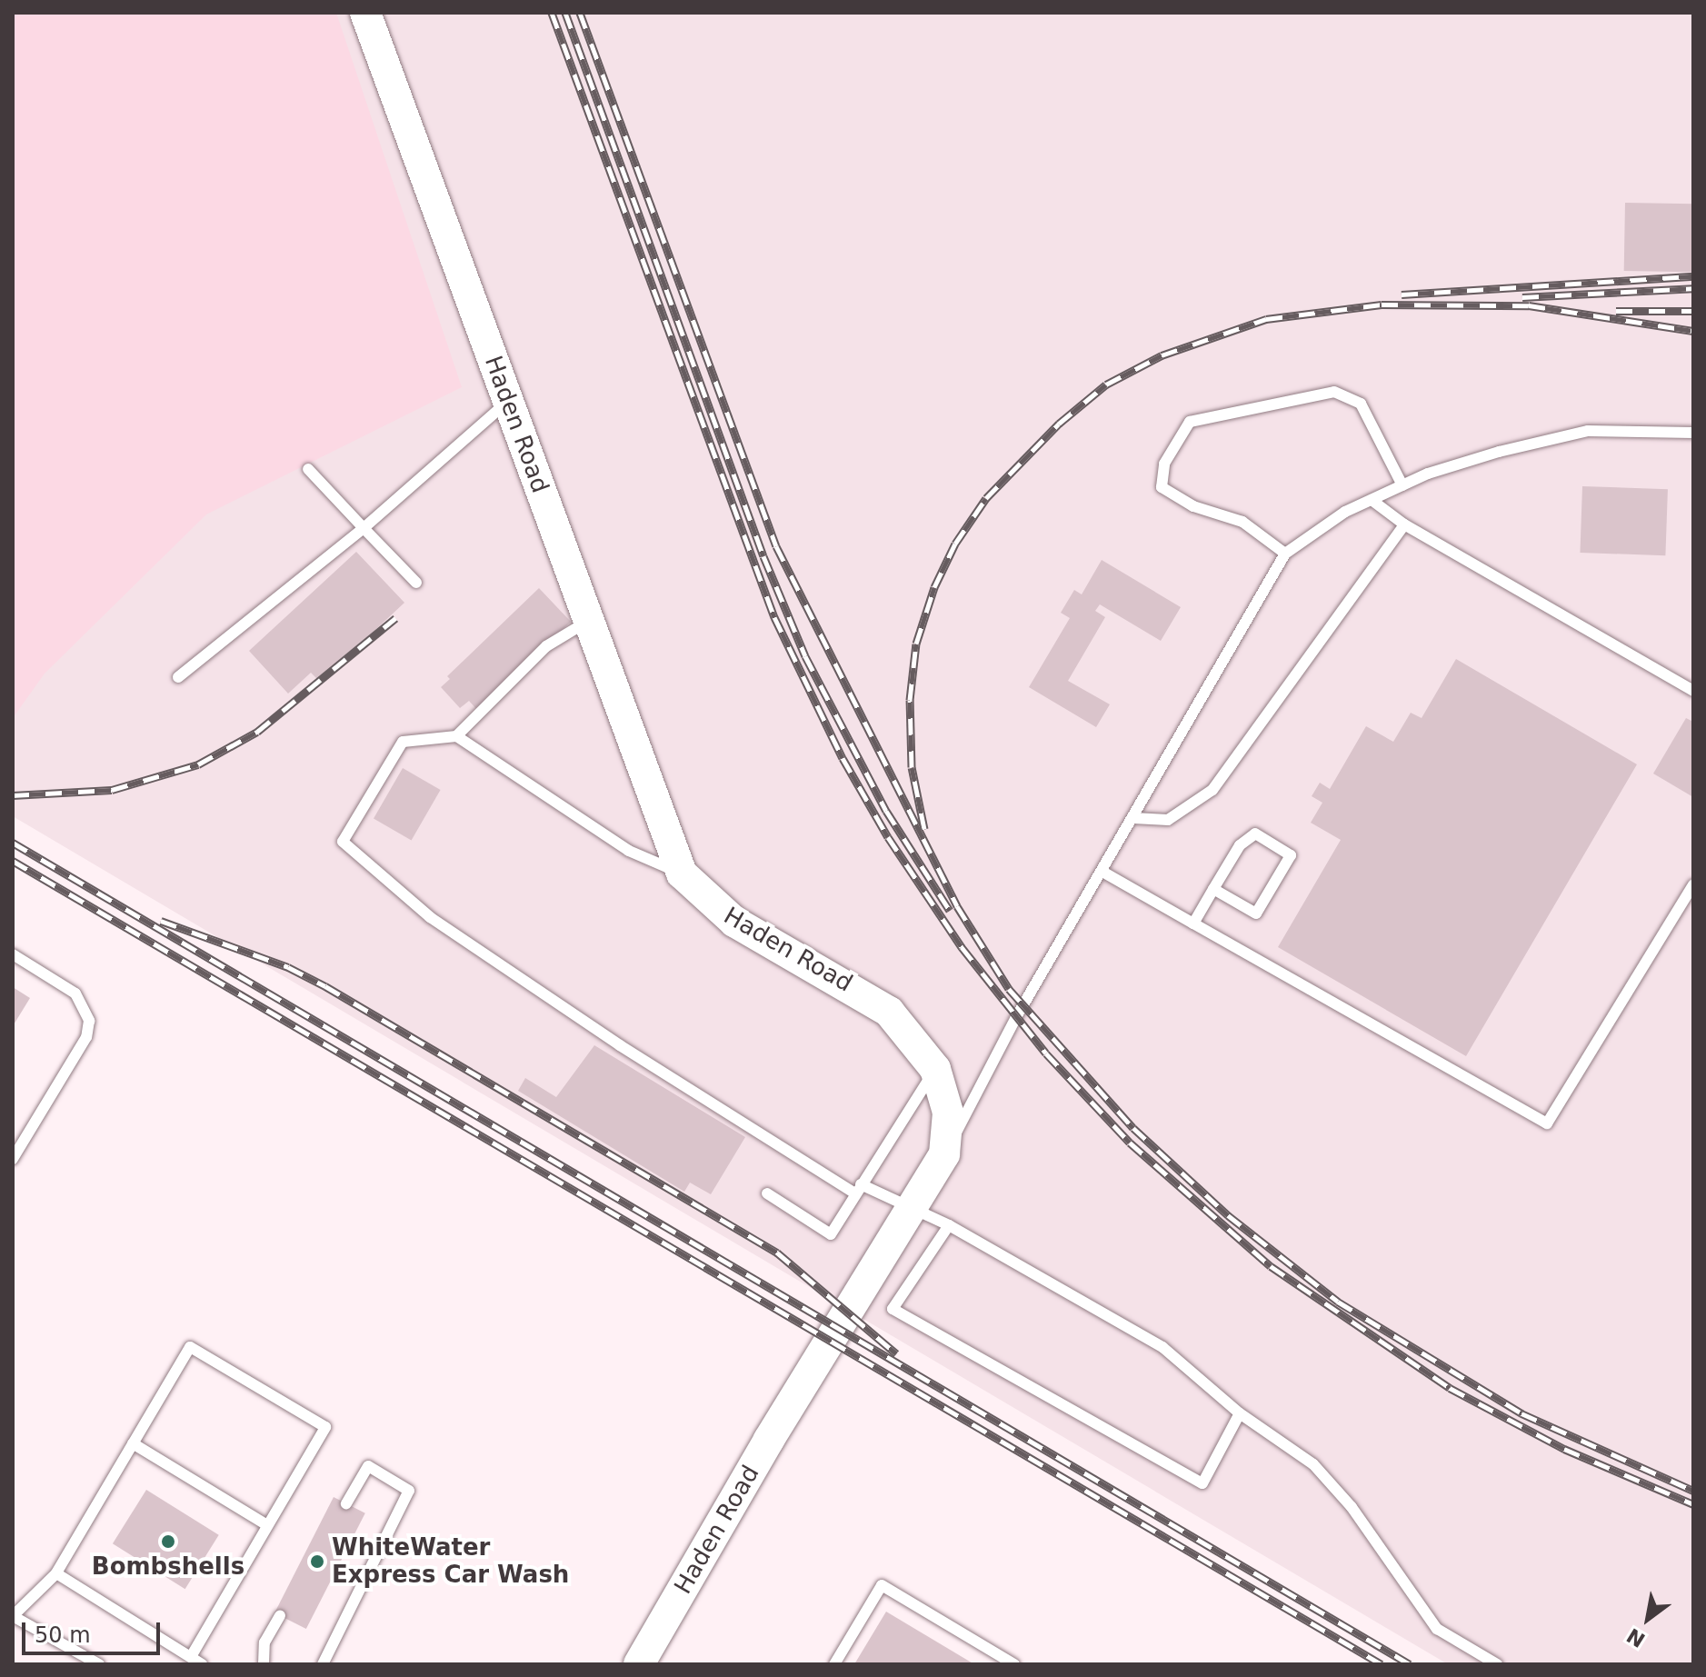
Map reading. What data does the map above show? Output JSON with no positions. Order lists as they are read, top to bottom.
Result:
{
  "streets": {
    "street": ["Haden Road"]
  },
  "places": ["Bombshells", "WhiteWater Express Car Wash"],
  "scale_bar": "50 m",
  "north": "bottom left"
}
